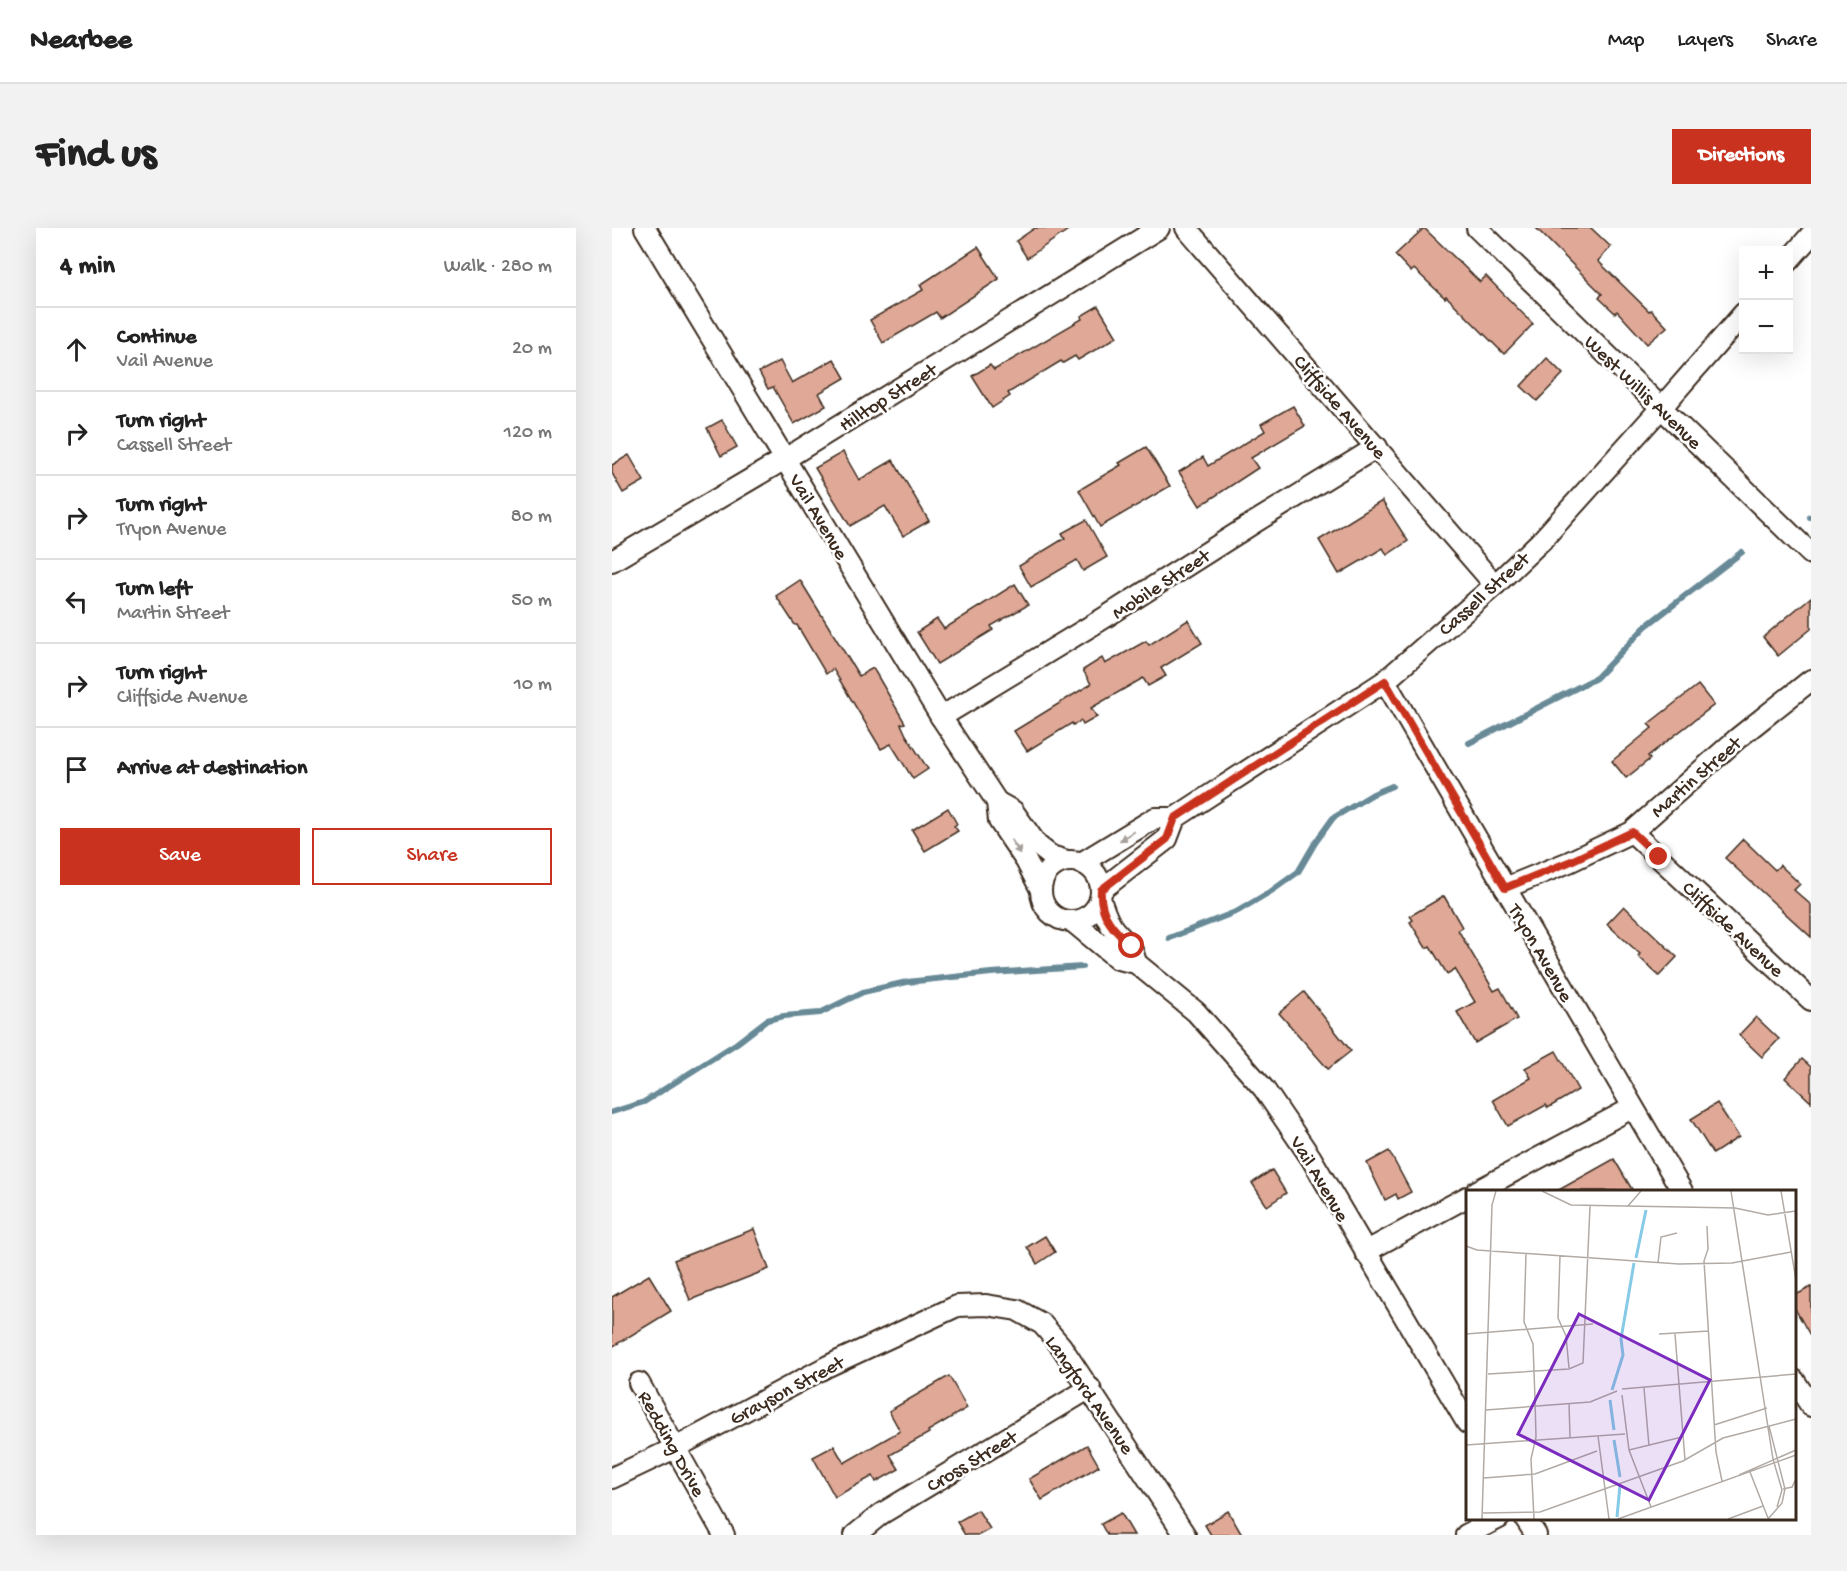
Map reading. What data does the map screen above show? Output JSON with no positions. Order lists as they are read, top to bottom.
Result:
{
  "streets": {
    "street": [
      "West Willis Avenue",
      "Hilltop Street",
      "Cliffside Avenue",
      "Vail Avenue",
      "Mobile Street",
      "Cassell Street",
      "Martin Street",
      "Tryon Avenue",
      "Grayson Street",
      "Langford Avenue",
      "Redding Drive",
      "Cross Street"
    ]
  },
  "crossings": [
    ["West Willis Avenue", "Cassell Street"],
    ["Hilltop Street", "Vail Avenue"],
    ["Cliffside Avenue", "Mobile Street"],
    ["Cliffside Avenue", "Cassell Street"],
    ["Cliffside Avenue", "Martin Street"],
    ["Vail Avenue", "Mobile Street"],
    ["Vail Avenue", "Cassell Street"],
    ["Cassell Street", "Tryon Avenue"],
    ["Martin Street", "Tryon Avenue"],
    ["Grayson Street", "Langford Avenue"],
    ["Grayson Street", "Redding Drive"],
    ["Langford Avenue", "Cross Street"]
  ],
  "page": {
    "header": "Nearbee",
    "nav": ["Map", "Layers", "Share"],
    "buttons": [
      "Directions",
      ["Save", "Share"]
    ],
    "title": "Find us",
    "heading": ["4 min", "Walk · 280 m"],
    "map_buttons": ["+", "−"],
    "list": [
      ["Continue", "Vail Avenue", "20 m"],
      ["Turn right", "Cassell Street", "120 m"],
      ["Turn right", "Tryon Avenue", "80 m"],
      ["Turn left", "Martin Street", "50 m"],
      ["Turn right", "Cliffside Avenue", "10 m"],
      "Arrive at destination"
    ]
  }
}
